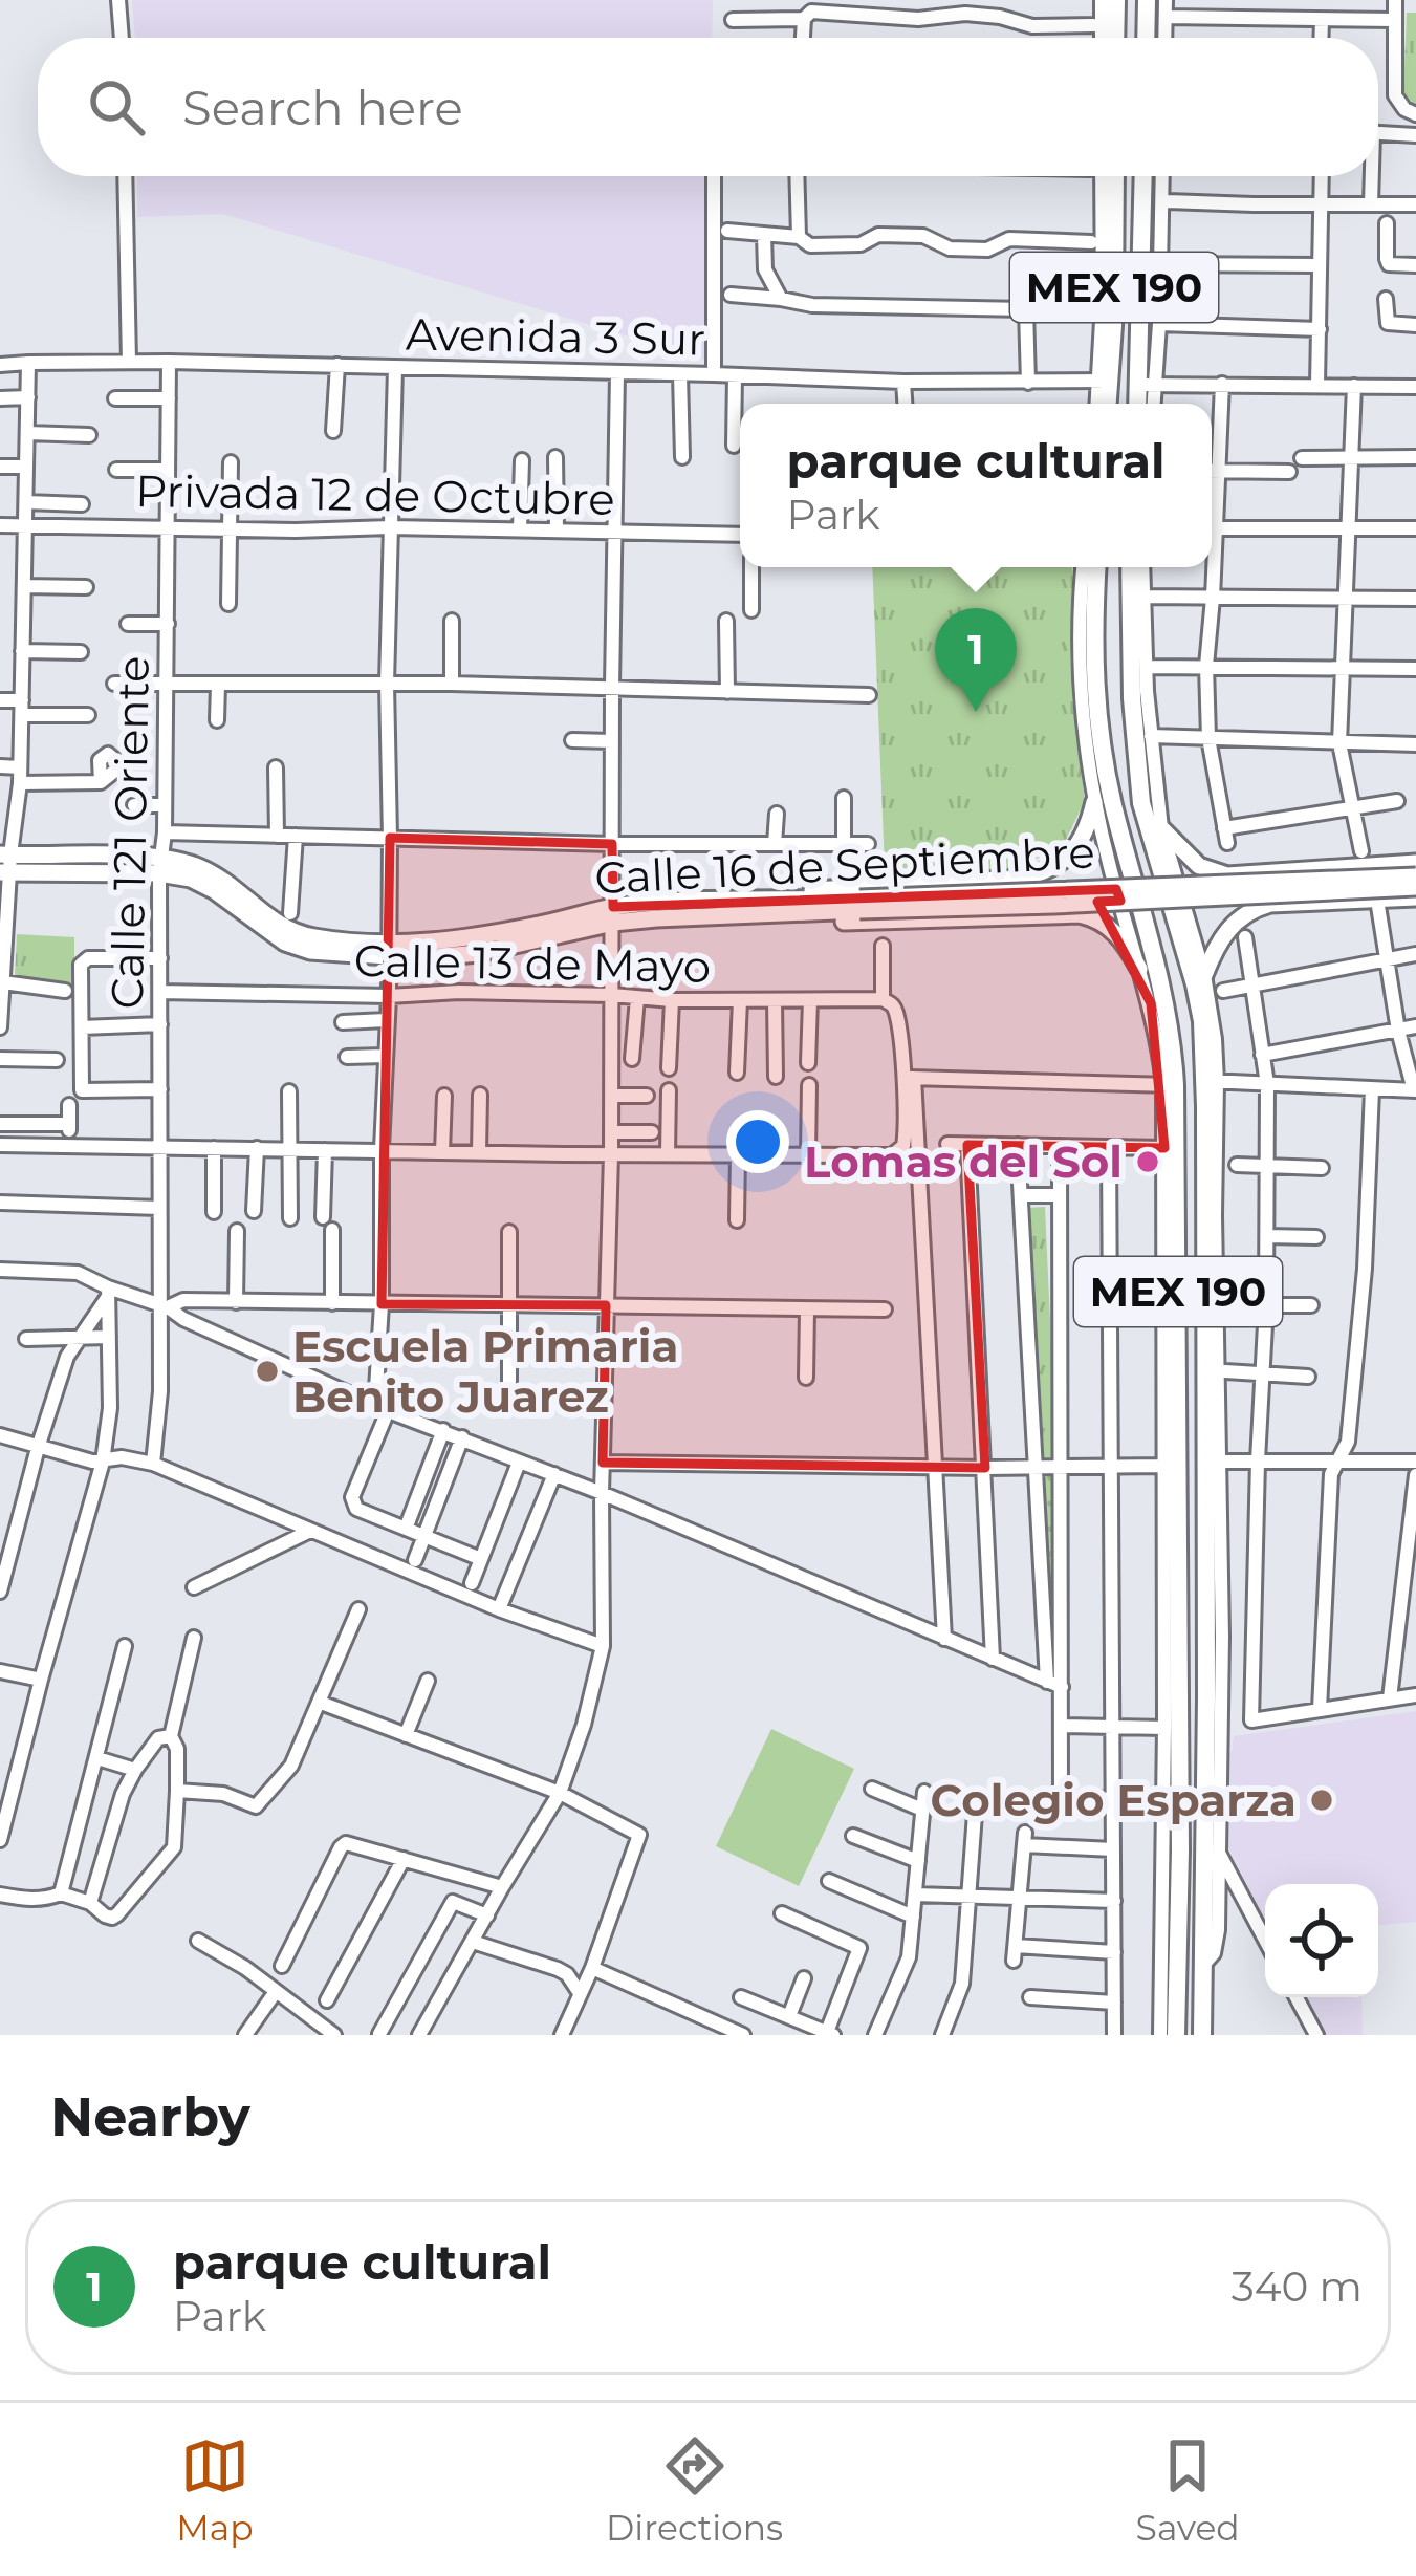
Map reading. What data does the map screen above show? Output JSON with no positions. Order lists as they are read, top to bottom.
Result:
{
  "streets": {
    "highway": ["MEX 190"],
    "main road": ["Calle 16 de Septiembre"],
    "street": [
      "Avenida 3 Sur",
      "Privada 12 de Octubre",
      "Calle 121 Oriente",
      "Calle 13 de Mayo"
    ]
  },
  "crossings": [
    ["MEX 190", "Avenida 3 Sur"],
    ["Avenida 3 Sur", "Calle 121 Oriente"],
    ["Privada 12 de Octubre", "Calle 121 Oriente"],
    ["Calle 121 Oriente", "Calle 16 de Septiembre"],
    ["Calle 121 Oriente", "Calle 13 de Mayo"]
  ],
  "places": ["Lomas del Sol", "Escuela Primaria Benito Juarez", "Colegio Esparza"],
  "page": {
    "search": "Search here",
    "popup": ["parque cultural", "Park"],
    "pins": "1",
    "heading": "Nearby",
    "list": [
      {
        "mark": "1",
        "name": "parque cultural",
        "note": "Park",
        "value": "340 m"
      }
    ],
    "nav": ["Map", "Directions", "Saved"]
  }
}
